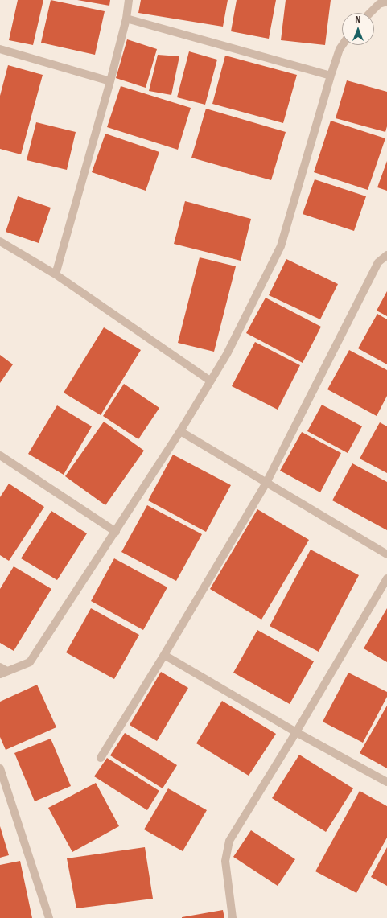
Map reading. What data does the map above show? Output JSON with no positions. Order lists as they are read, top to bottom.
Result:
{
  "north": "top"
}
